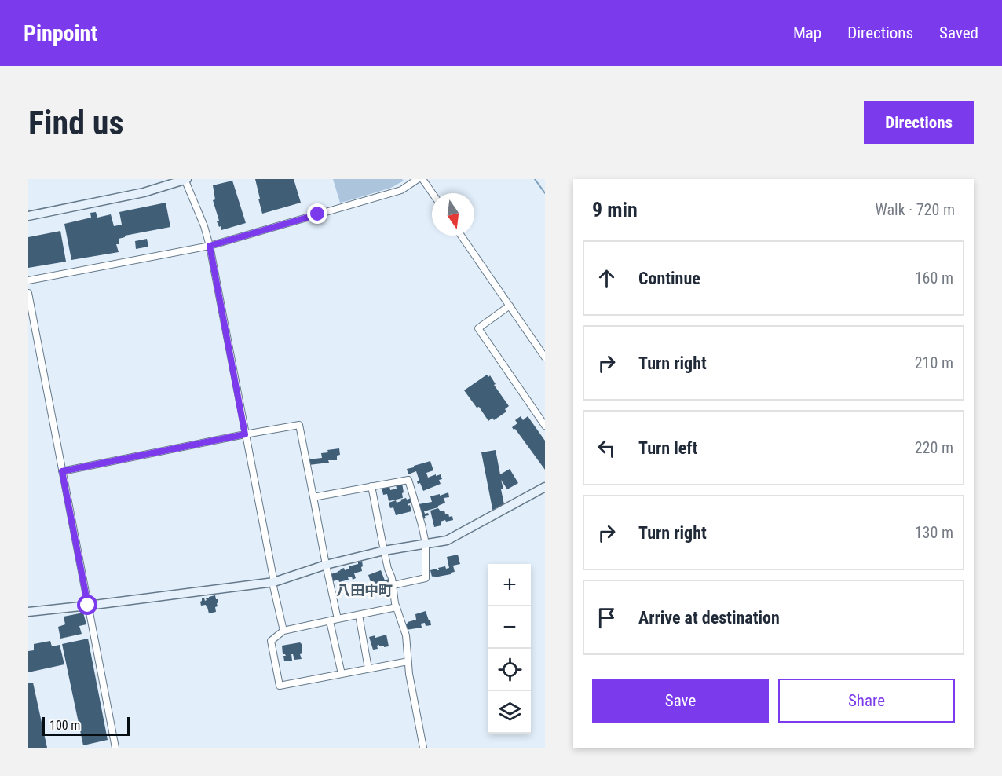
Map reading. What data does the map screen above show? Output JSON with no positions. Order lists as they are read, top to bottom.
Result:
{
  "districts": ["八田中町"],
  "scale_bar": "100 m",
  "north": "bottom",
  "page": {
    "header": "Pinpoint",
    "nav": ["Map", "Directions", "Saved"],
    "buttons": [
      "Directions",
      ["Save", "Share"]
    ],
    "title": "Find us",
    "heading": ["9 min", "Walk · 720 m"],
    "list": [
      ["Continue", "160 m"],
      ["Turn right", "210 m"],
      ["Turn left", "220 m"],
      ["Turn right", "130 m"],
      "Arrive at destination"
    ],
    "map_buttons": ["+", "−"],
    "scale": "100 m"
  }
}
